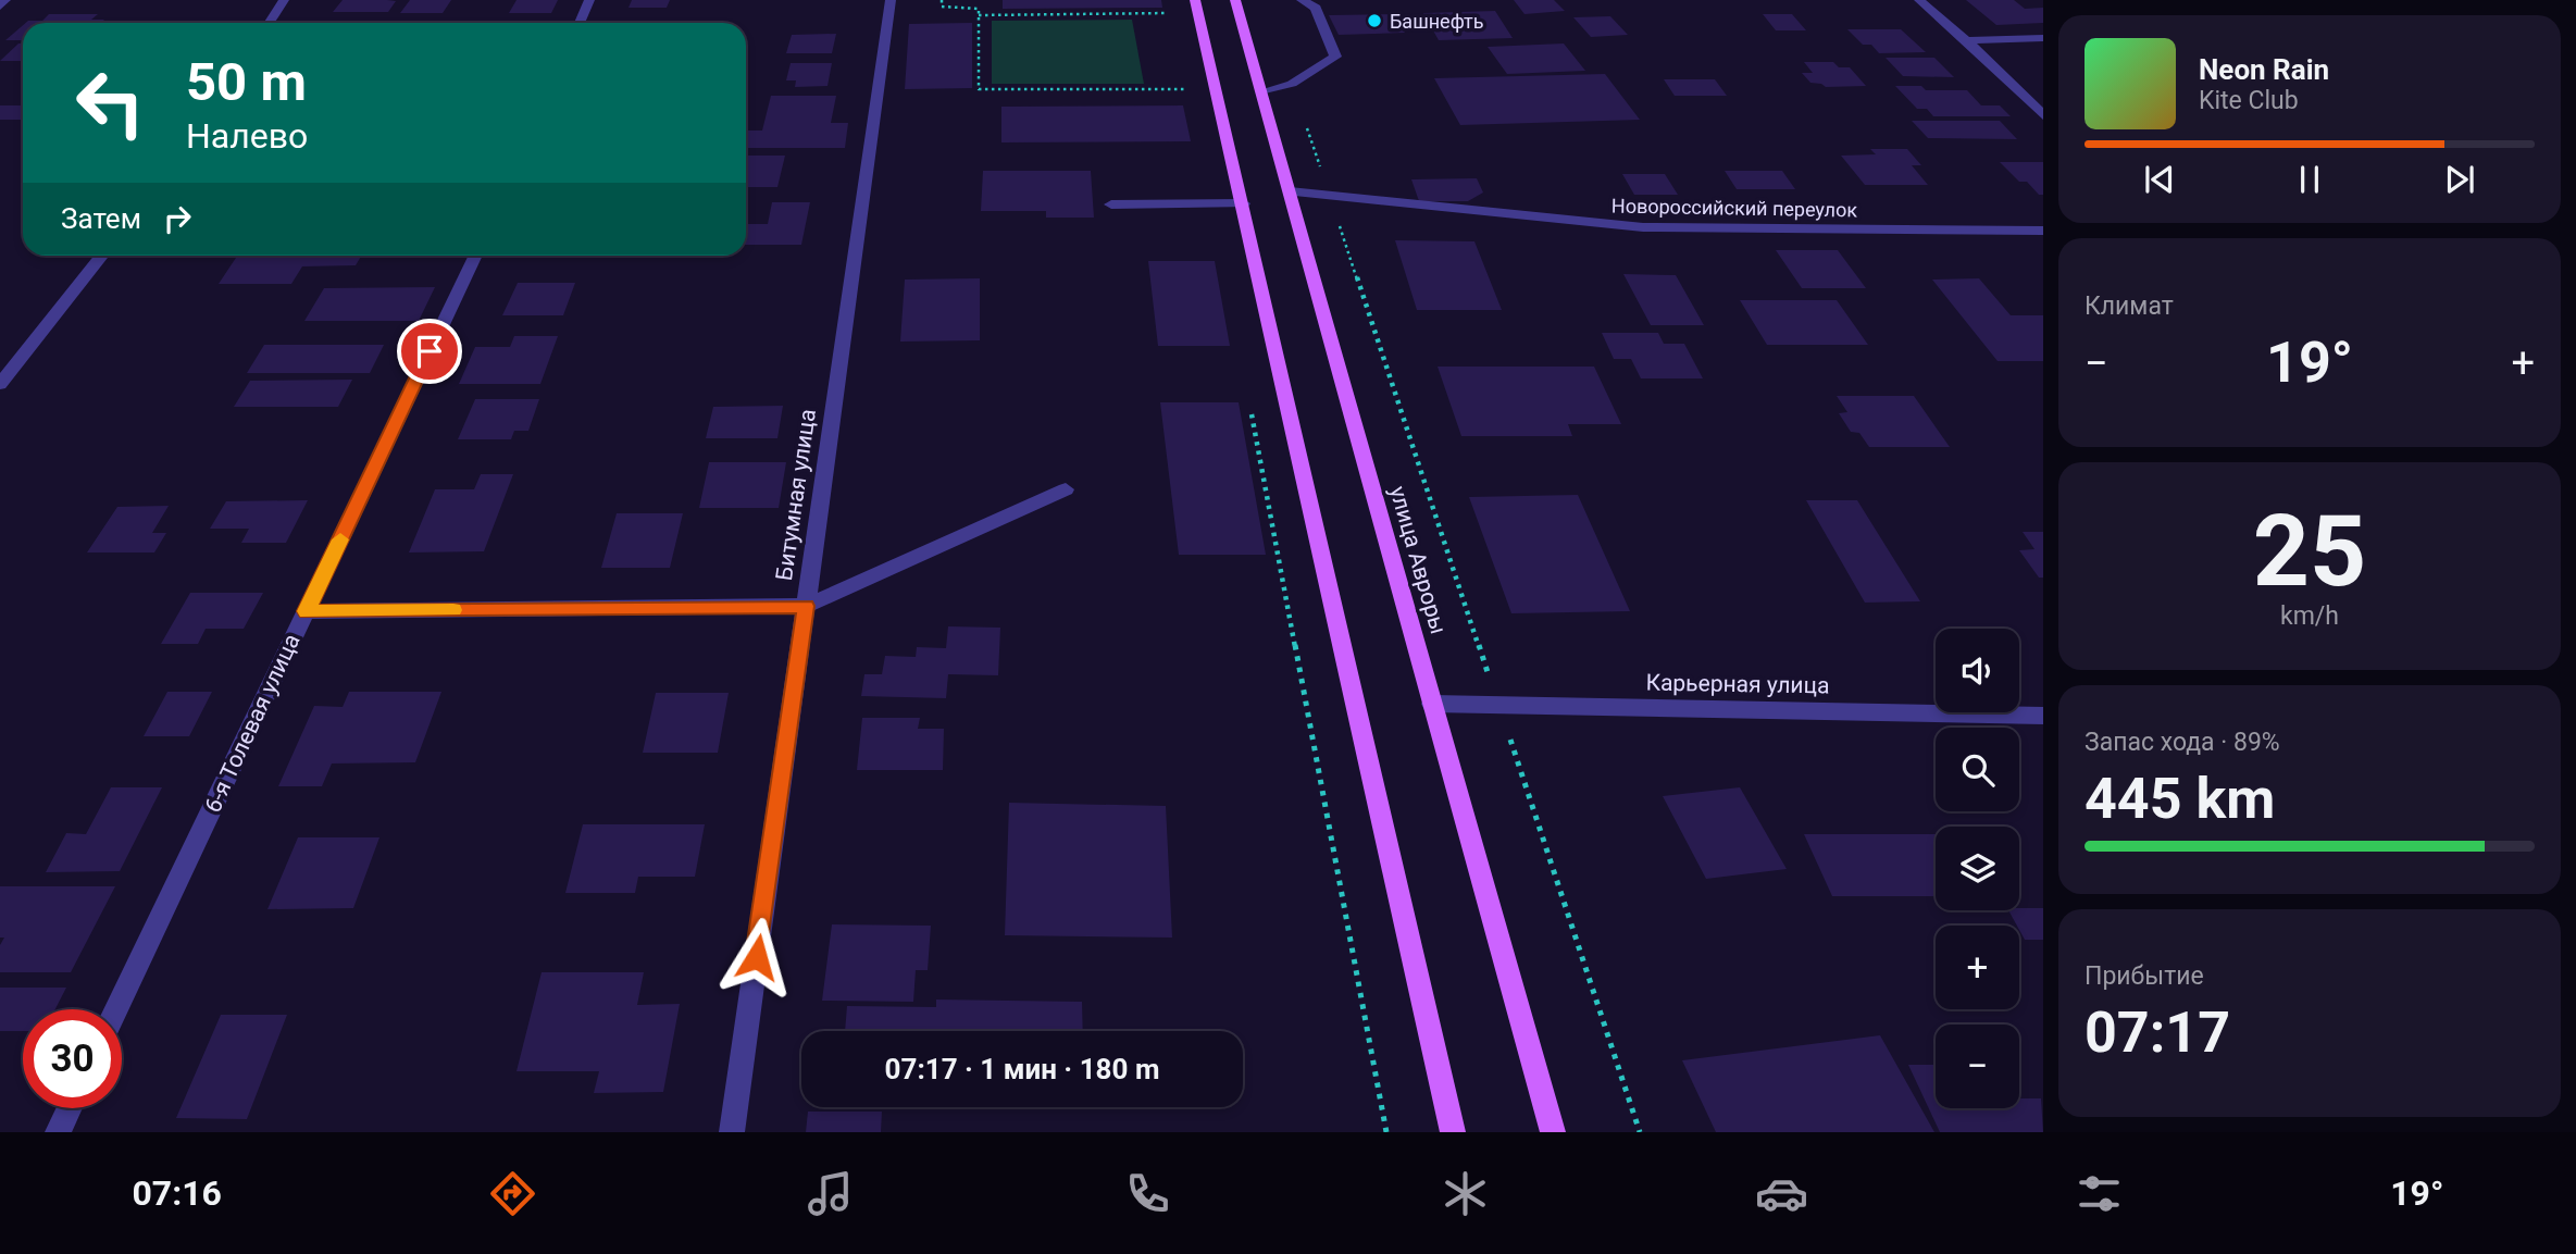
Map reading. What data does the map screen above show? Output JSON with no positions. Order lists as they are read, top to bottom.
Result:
{
  "streets": {
    "main road": ["улица Авроры"],
    "street": [
      "Новороссийский переулок",
      "Битумная улица",
      "Карьерная улица",
      "6-я Толевая улица"
    ]
  },
  "crossings": [
    ["Новороссийский переулок", "улица Авроры"],
    ["улица Авроры", "Карьерная улица"]
  ],
  "places": ["Башнефть"],
  "page": {
    "turn": ["50 m", "Налево"],
    "song": ["Neon Rain", "Kite Club"],
    "then": "Затем",
    "tile": [
      "Климат",
      ["25", "km/h"],
      ["Запас хода · 89%", "445 km"],
      ["Прибытие", "07:17"]
    ],
    "heat": ["−", "19°", "+"],
    "map_buttons": ["+", "−"],
    "limit": "30",
    "trip": "07:17 · 1 мин · 180 m",
    "tabs": ["07:16", "19°"]
  }
}
